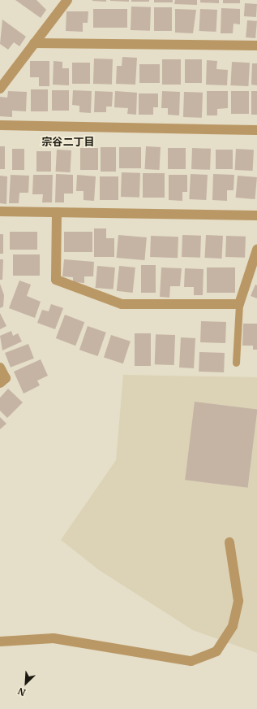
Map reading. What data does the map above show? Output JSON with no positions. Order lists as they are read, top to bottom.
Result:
{
  "districts": ["宗谷二丁目"],
  "north": "bottom left"
}
